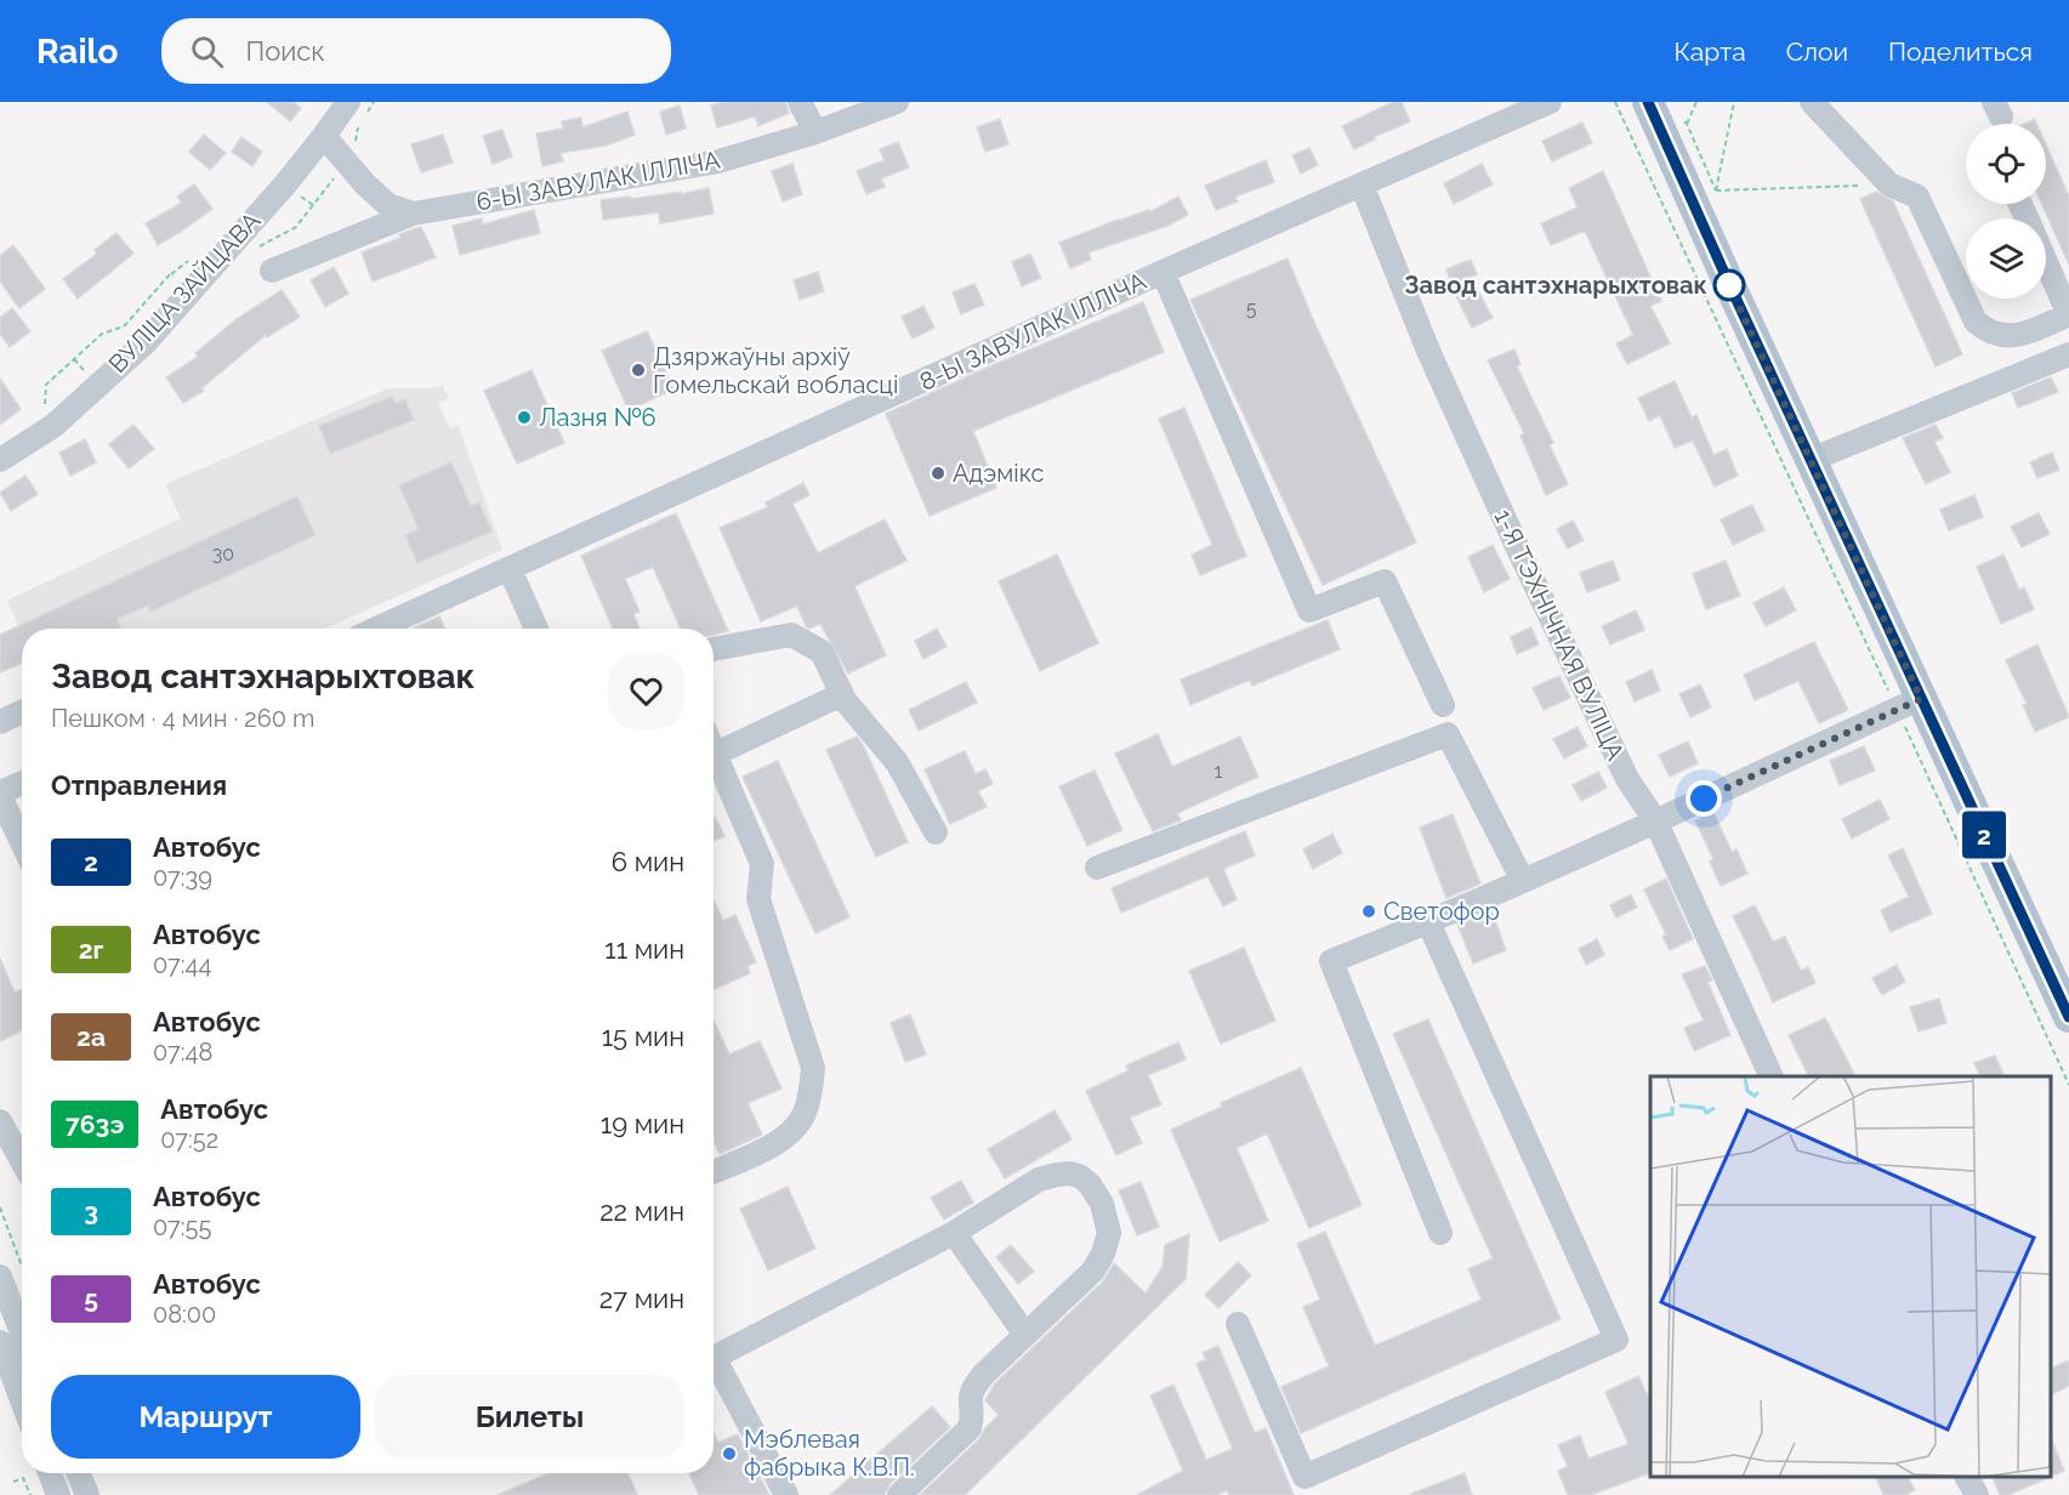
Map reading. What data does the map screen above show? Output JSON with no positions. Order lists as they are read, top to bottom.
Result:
{
  "streets": {
    "street": [
      "6-Ы ЗАВУЛАК ІЛЛІЧА",
      "ВУЛІЦА ЗАЙЦАВА",
      "8-Ы ЗАВУЛАК ІЛЛІЧА",
      "1-Я ТЭХНІЧНАЯ ВУЛІЦА"
    ]
  },
  "crossings": [
    ["8-Ы ЗАВУЛАК ІЛЛІЧА", "1-Я ТЭХНІЧНАЯ ВУЛІЦА"]
  ],
  "places": [
    "Завод сантэхнарыхтовак",
    "Дзяржаўны архіў Гомельскай вобласці",
    "Лазня №6",
    "Адэмікс",
    "Светофор",
    "Мэблевая фабрыка К.В.П."
  ],
  "lines": ["bus line 2"],
  "house_numbers": ["5", "30", "1"],
  "page": {
    "header": "Railo",
    "search": "Поиск",
    "nav": ["Карта", "Слои", "Поделиться"],
    "on_map": "2",
    "heading": [
      ["Завод сантэхнарыхтовак", "Пешком · 4 мин · 260 m"],
      "Отправления"
    ],
    "list": [
      {
        "mark": "2",
        "name": "Автобус",
        "note": "07:39",
        "value": "6 мин"
      },
      {
        "mark": "2г",
        "name": "Автобус",
        "note": "07:44",
        "value": "11 мин"
      },
      {
        "mark": "2а",
        "name": "Автобус",
        "note": "07:48",
        "value": "15 мин"
      },
      {
        "mark": "763э",
        "name": "Автобус",
        "note": "07:52",
        "value": "19 мин"
      },
      {
        "mark": "3",
        "name": "Автобус",
        "note": "07:55",
        "value": "22 мин"
      },
      {
        "mark": "5",
        "name": "Автобус",
        "note": "08:00",
        "value": "27 мин"
      }
    ],
    "buttons": ["Маршрут", "Билеты"]
  }
}
